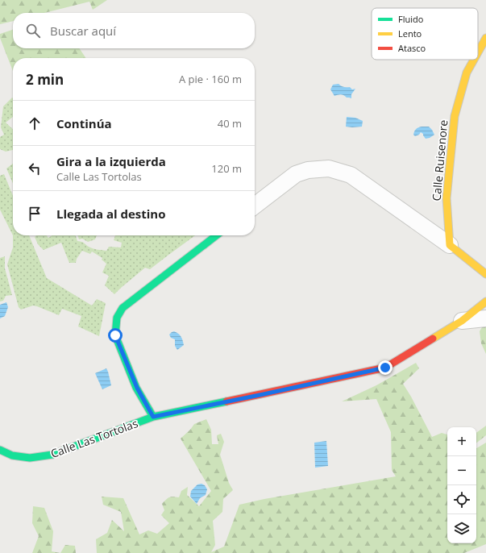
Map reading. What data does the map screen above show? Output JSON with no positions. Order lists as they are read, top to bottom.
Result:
{
  "streets": {
    "street": ["Calle Ruisenore", "Calle Las Tortolas"]
  },
  "legend": ["Fluido", "Lento", "Atasco"],
  "page": {
    "search": "Buscar aquí",
    "heading": ["2 min", "A pie · 160 m"],
    "list": [
      ["Continúa", "40 m"],
      ["Gira a la izquierda", "Calle Las Tortolas", "120 m"],
      "Llegada al destino"
    ],
    "map_buttons": ["+", "−"]
  }
}
